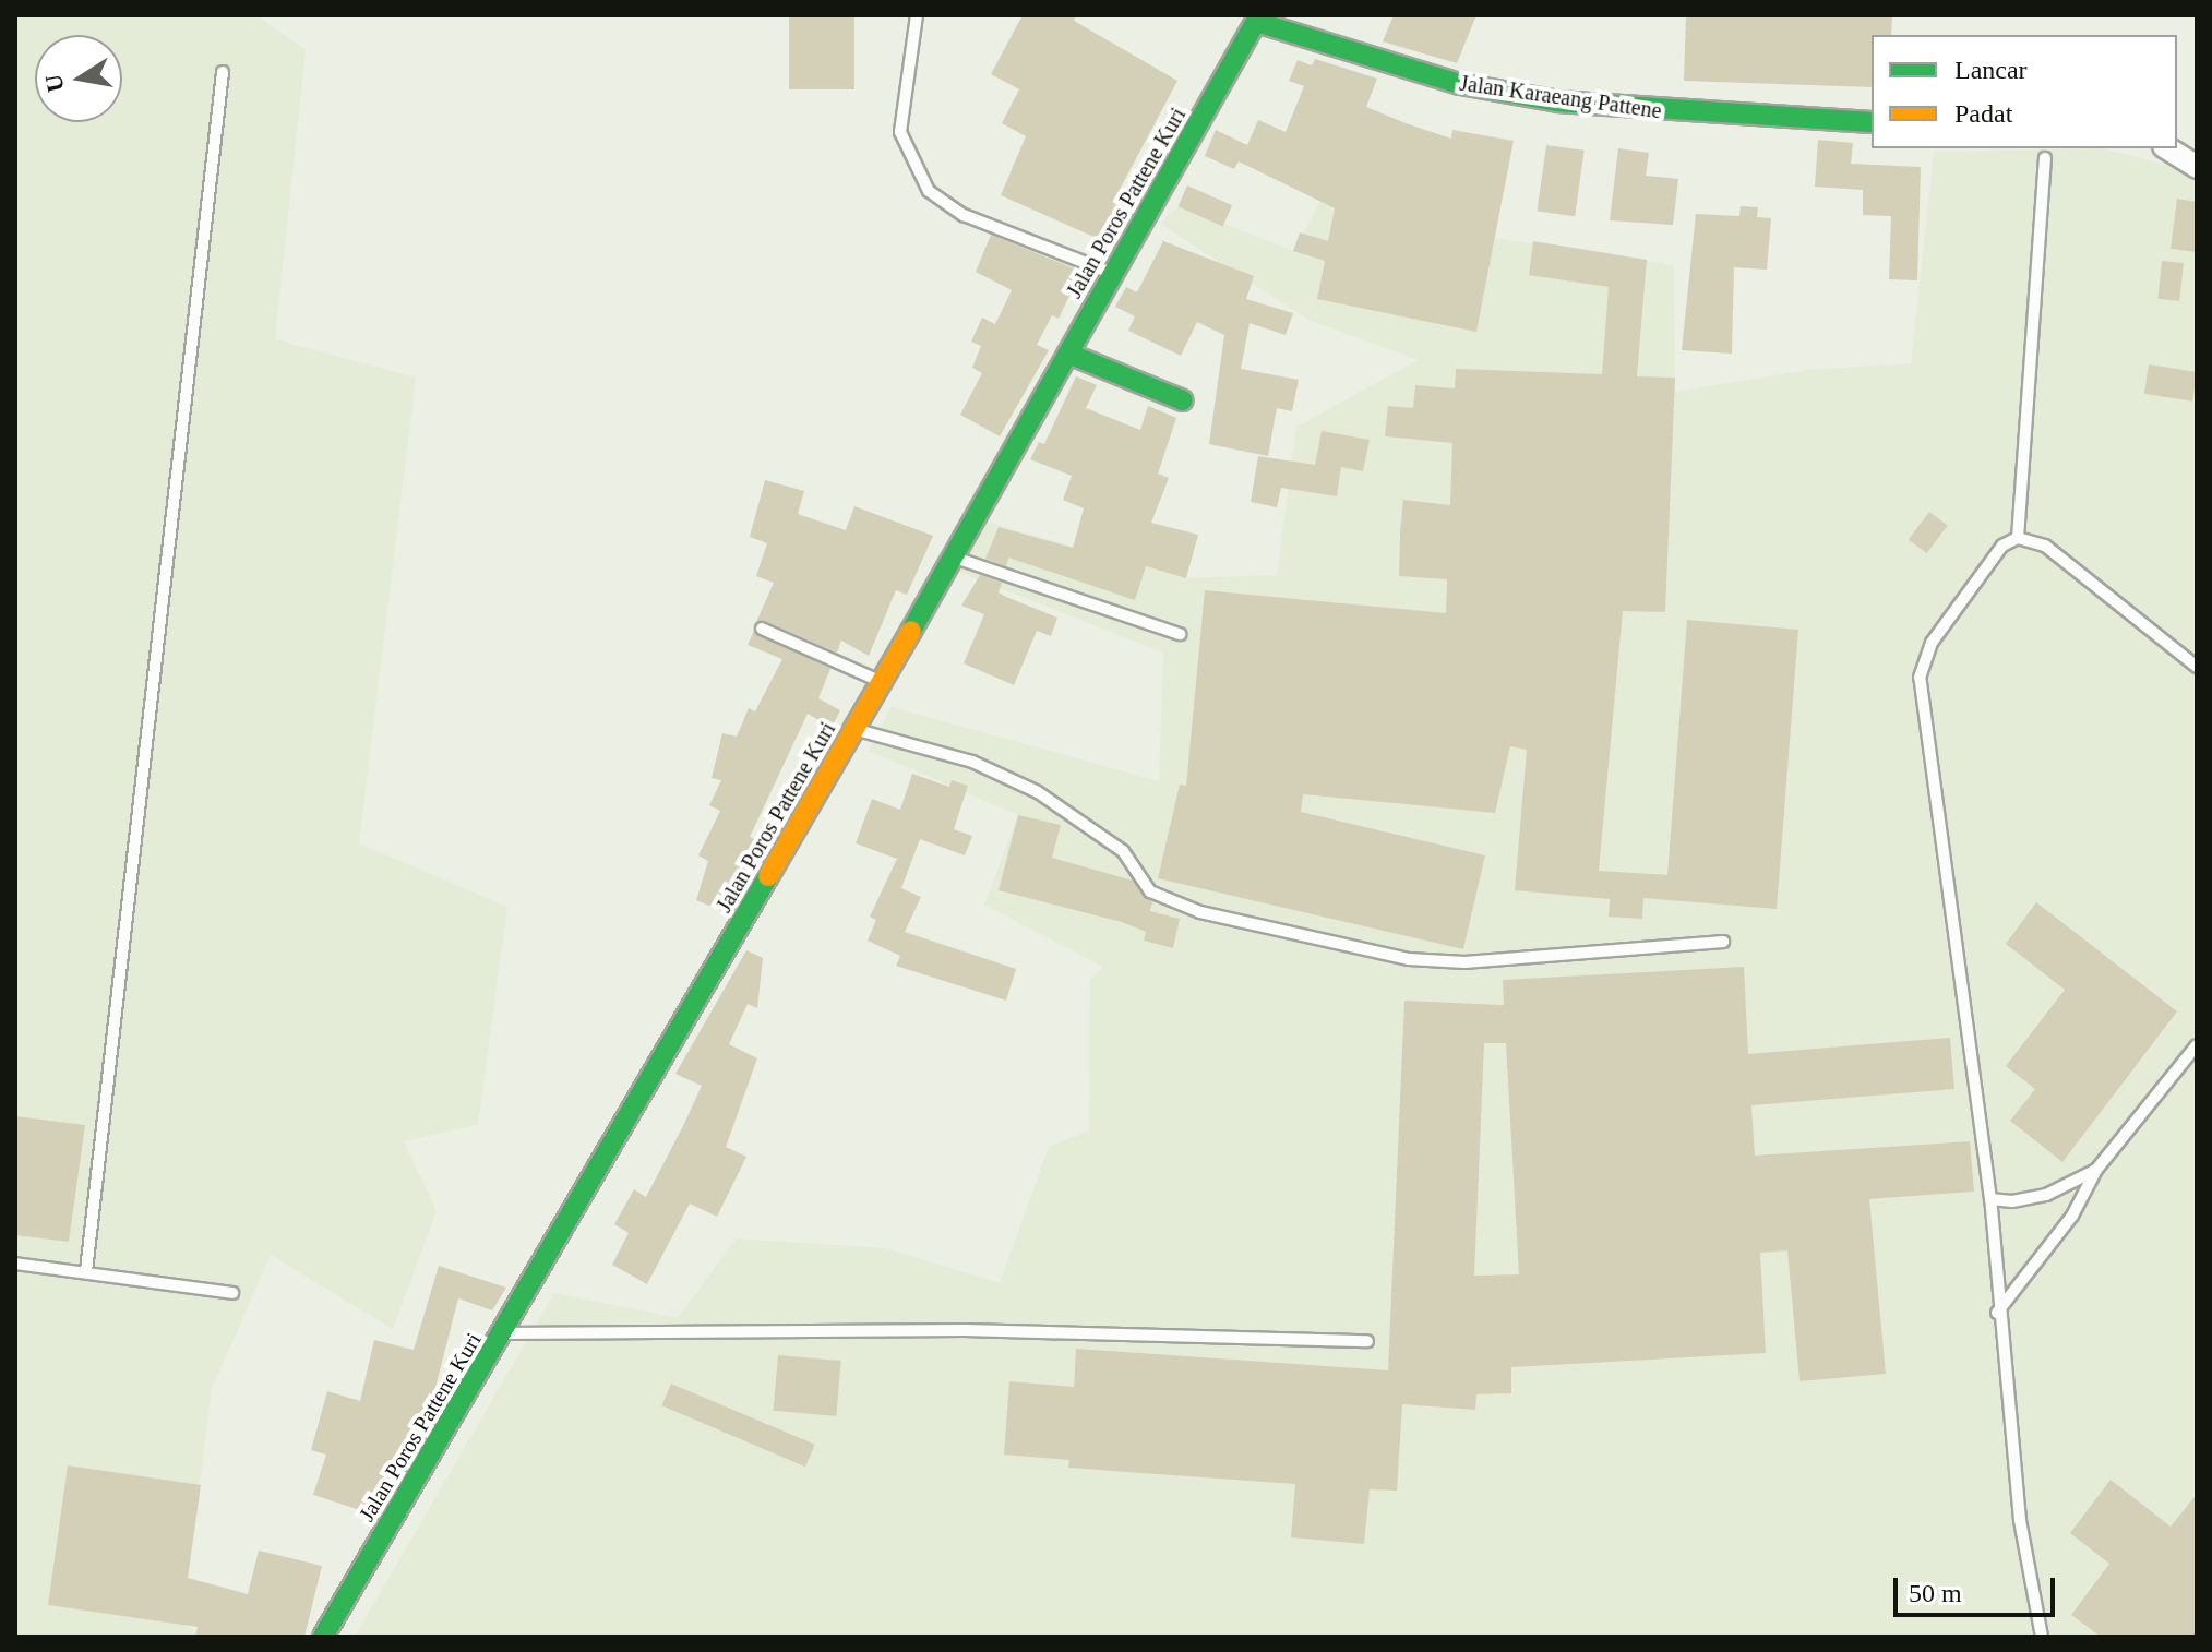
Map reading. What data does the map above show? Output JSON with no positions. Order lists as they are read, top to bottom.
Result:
{
  "streets": {
    "street": ["Jalan Karaeang Pattene", "Jalan Poros Pattene Kuri"]
  },
  "crossings": [
    ["Jalan Karaeang Pattene", "Jalan Poros Pattene Kuri"]
  ],
  "legend": ["Lancar", "Padat"],
  "scale_bar": "50 m",
  "north": "left"
}
